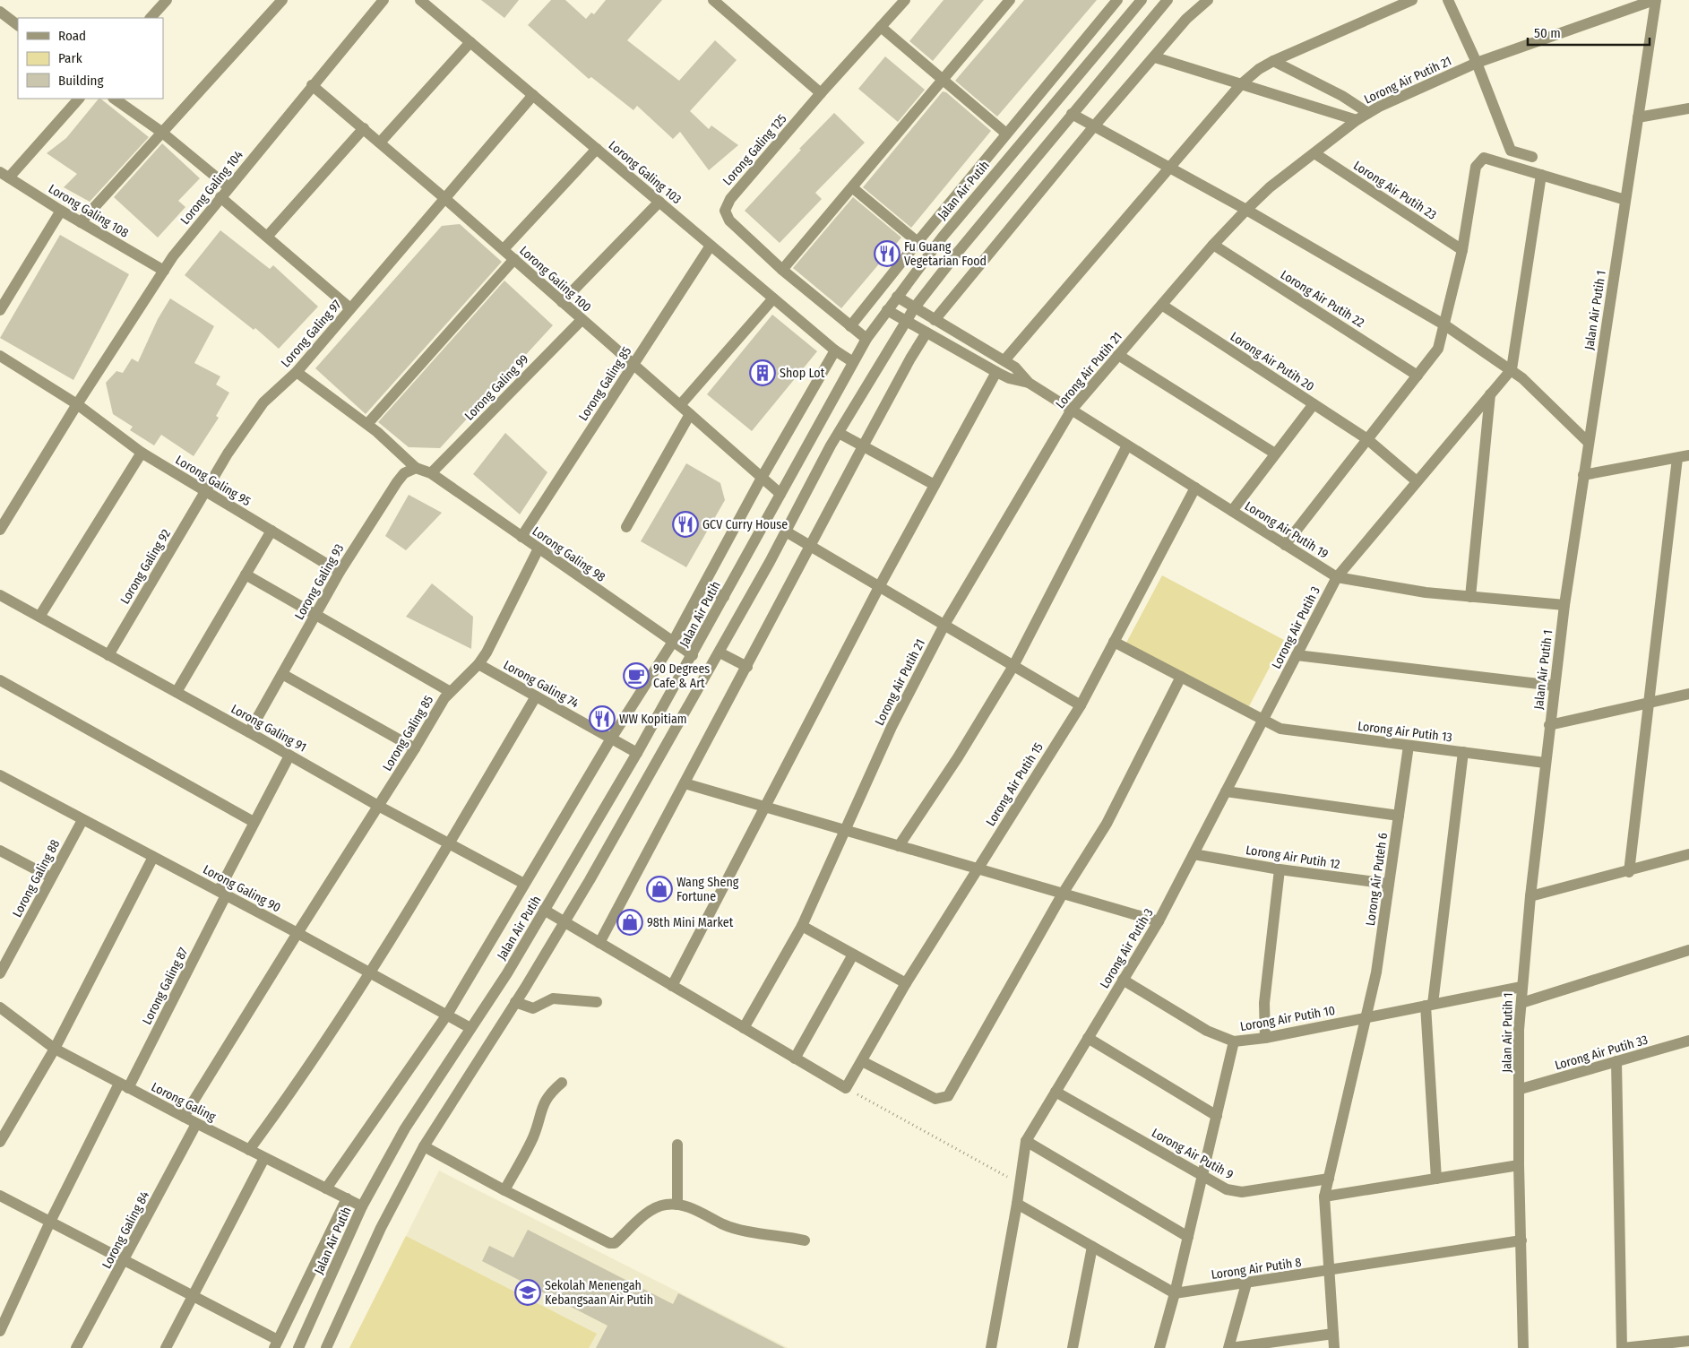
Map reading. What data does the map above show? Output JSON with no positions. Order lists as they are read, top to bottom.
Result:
{
  "streets": {
    "street": [
      "Lorong Air Putih 21",
      "Lorong Galing 125",
      "Lorong Galing 103",
      "Lorong Galing 104",
      "Jalan Air Putih",
      "Lorong Air Putih 23",
      "Lorong Galing 108",
      "Lorong Galing 100",
      "Lorong Air Putih 22",
      "Jalan Air Putih 1",
      "Lorong Galing 97",
      "Lorong Air Putih 20",
      "Lorong Galing 85",
      "Lorong Galing 99",
      "Lorong Galing 95",
      "Lorong Air Putih 19",
      "Lorong Galing 98",
      "Lorong Galing 92",
      "Lorong Galing 93",
      "Lorong Air Putih 3",
      "Lorong Galing 74",
      "Lorong Galing 91",
      "Lorong Air Putih 13",
      "Lorong Air Putih 15",
      "Lorong Air Putih 12",
      "Lorong Galing 88",
      "Lorong Air Puteh 6",
      "Lorong Galing 90",
      "Lorong Galing 87",
      "Lorong Air Putih 10",
      "Lorong Air Putih 33",
      "Lorong Galing",
      "Lorong Air Putih 9",
      "Lorong Galing 84",
      "Lorong Air Putih 8"
    ]
  },
  "crossings": [
    ["Lorong Air Putih 21", "Lorong Air Putih 23"],
    ["Lorong Air Putih 21", "Lorong Air Putih 22"],
    ["Lorong Air Putih 21", "Jalan Air Putih 1"],
    ["Lorong Air Putih 21", "Lorong Air Putih 20"],
    ["Lorong Air Putih 21", "Lorong Air Putih 19"],
    ["Lorong Galing 125", "Jalan Air Putih"],
    ["Lorong Galing 103", "Jalan Air Putih"],
    ["Lorong Galing 103", "Lorong Galing 97"],
    ["Lorong Galing 103", "Lorong Galing 85"],
    ["Lorong Galing 104", "Lorong Galing 108"],
    ["Lorong Galing 104", "Lorong Galing 100"],
    ["Lorong Galing 104", "Lorong Galing 95"],
    ["Jalan Air Putih", "Lorong Galing 100"],
    ["Jalan Air Putih", "Lorong Air Putih 19"],
    ["Jalan Air Putih", "Lorong Galing 98"],
    ["Jalan Air Putih", "Lorong Galing 74"],
    ["Jalan Air Putih", "Lorong Galing 90"],
    ["Jalan Air Putih", "Lorong Galing"],
    ["Lorong Galing 100", "Lorong Galing 97"],
    ["Lorong Galing 100", "Lorong Galing 85"],
    ["Lorong Galing 100", "Lorong Galing 99"],
    ["Jalan Air Putih 1", "Lorong Air Putih 19"],
    ["Jalan Air Putih 1", "Lorong Air Putih 13"],
    ["Jalan Air Putih 1", "Lorong Air Putih 10"],
    ["Jalan Air Putih 1", "Lorong Air Putih 33"],
    ["Jalan Air Putih 1", "Lorong Air Putih 8"],
    ["Lorong Galing 97", "Lorong Galing 95"],
    ["Lorong Galing 97", "Lorong Galing 92"],
    ["Lorong Air Putih 20", "Lorong Air Putih 3"],
    ["Lorong Galing 85", "Lorong Galing 98"],
    ["Lorong Galing 85", "Lorong Galing 74"],
    ["Lorong Galing 85", "Lorong Galing 91"],
    ["Lorong Galing 85", "Lorong Galing 90"],
    ["Lorong Galing 99", "Lorong Galing 98"],
    ["Lorong Galing 95", "Lorong Galing 92"],
    ["Lorong Galing 95", "Lorong Galing 93"],
    ["Lorong Air Putih 19", "Lorong Air Putih 3"],
    ["Lorong Air Putih 19", "Lorong Air Putih 15"],
    ["Lorong Galing 92", "Lorong Galing 91"],
    ["Lorong Galing 93", "Lorong Galing 91"],
    ["Lorong Air Putih 3", "Lorong Air Putih 13"],
    ["Lorong Air Putih 3", "Lorong Air Putih 12"],
    ["Lorong Air Putih 3", "Lorong Air Putih 10"],
    ["Lorong Air Putih 3", "Lorong Air Putih 9"],
    ["Lorong Galing 91", "Lorong Galing 87"],
    ["Lorong Air Putih 13", "Lorong Air Putih 15"],
    ["Lorong Air Putih 13", "Lorong Air Puteh 6"],
    ["Lorong Air Putih 12", "Lorong Air Puteh 6"],
    ["Lorong Galing 88", "Lorong Galing 90"],
    ["Lorong Air Puteh 6", "Lorong Air Putih 10"],
    ["Lorong Air Puteh 6", "Lorong Air Putih 9"],
    ["Lorong Air Puteh 6", "Lorong Air Putih 8"],
    ["Lorong Galing 90", "Lorong Galing 87"],
    ["Lorong Galing 87", "Lorong Galing"],
    ["Lorong Galing", "Lorong Galing 84"]
  ],
  "places": {
    "restaurant": ["Fu Guang Vegetarian Food", "GCV Curry House", "WW Kopitiam"],
    "building": ["Shop Lot"],
    "cafe": ["90 Degrees Cafe & Art"],
    "shop": ["Wang Sheng Fortune", "98th Mini Market"],
    "school or university": ["Sekolah Menengah Kebangsaan Air Putih"]
  },
  "legend": ["Road", "Park", "Building"],
  "scale_bar": "50 m"
}
